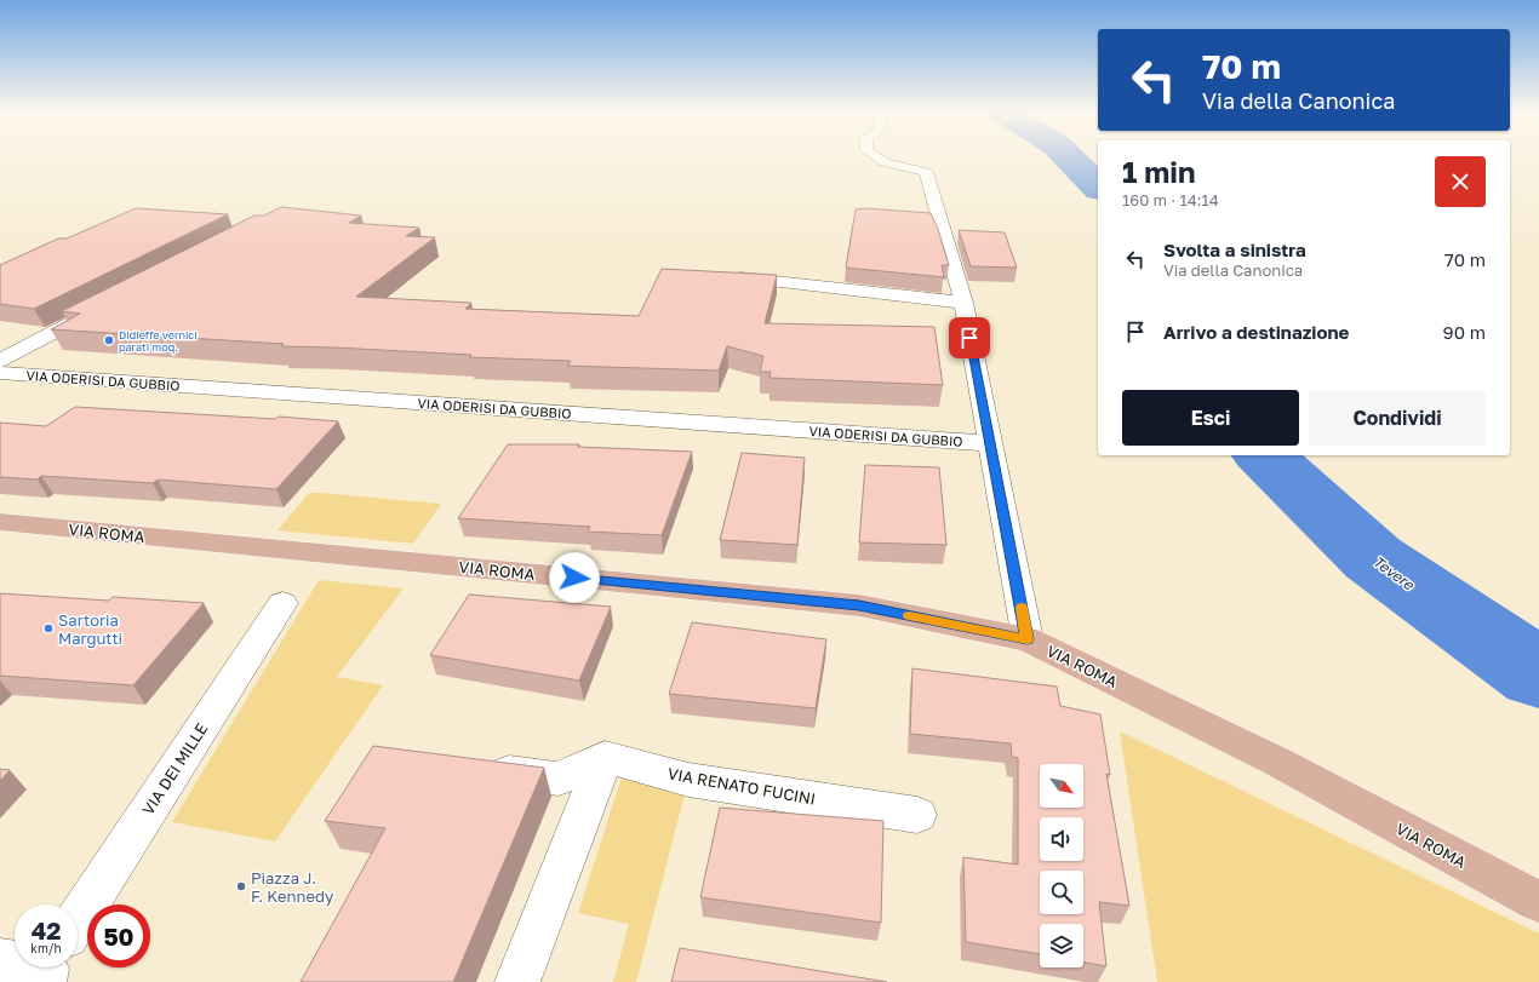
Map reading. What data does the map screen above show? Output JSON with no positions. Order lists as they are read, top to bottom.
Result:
{
  "streets": {
    "main road": ["VIA ROMA"],
    "street": ["VIA ODERISI DA GUBBIO", "VIA DEI MILLE", "VIA RENATO FUCINI"]
  },
  "water": ["Tevere"],
  "places": ["Didieffe vernici parati moq.", "Sartoria Margutti", "Piazza J. F. Kennedy"],
  "north": "bottom right",
  "page": {
    "turn": ["70 m", "Via della Canonica"],
    "heading": ["1 min", "160 m · 14:14"],
    "list": [
      {
        "name": "Svolta a sinistra",
        "note": "Via della Canonica",
        "value": "70 m"
      },
      {
        "name": "Arrivo a destinazione",
        "value": "90 m"
      }
    ],
    "buttons": ["Esci", "Condividi"],
    "speed": "42 km/h",
    "limit": "50"
  }
}
